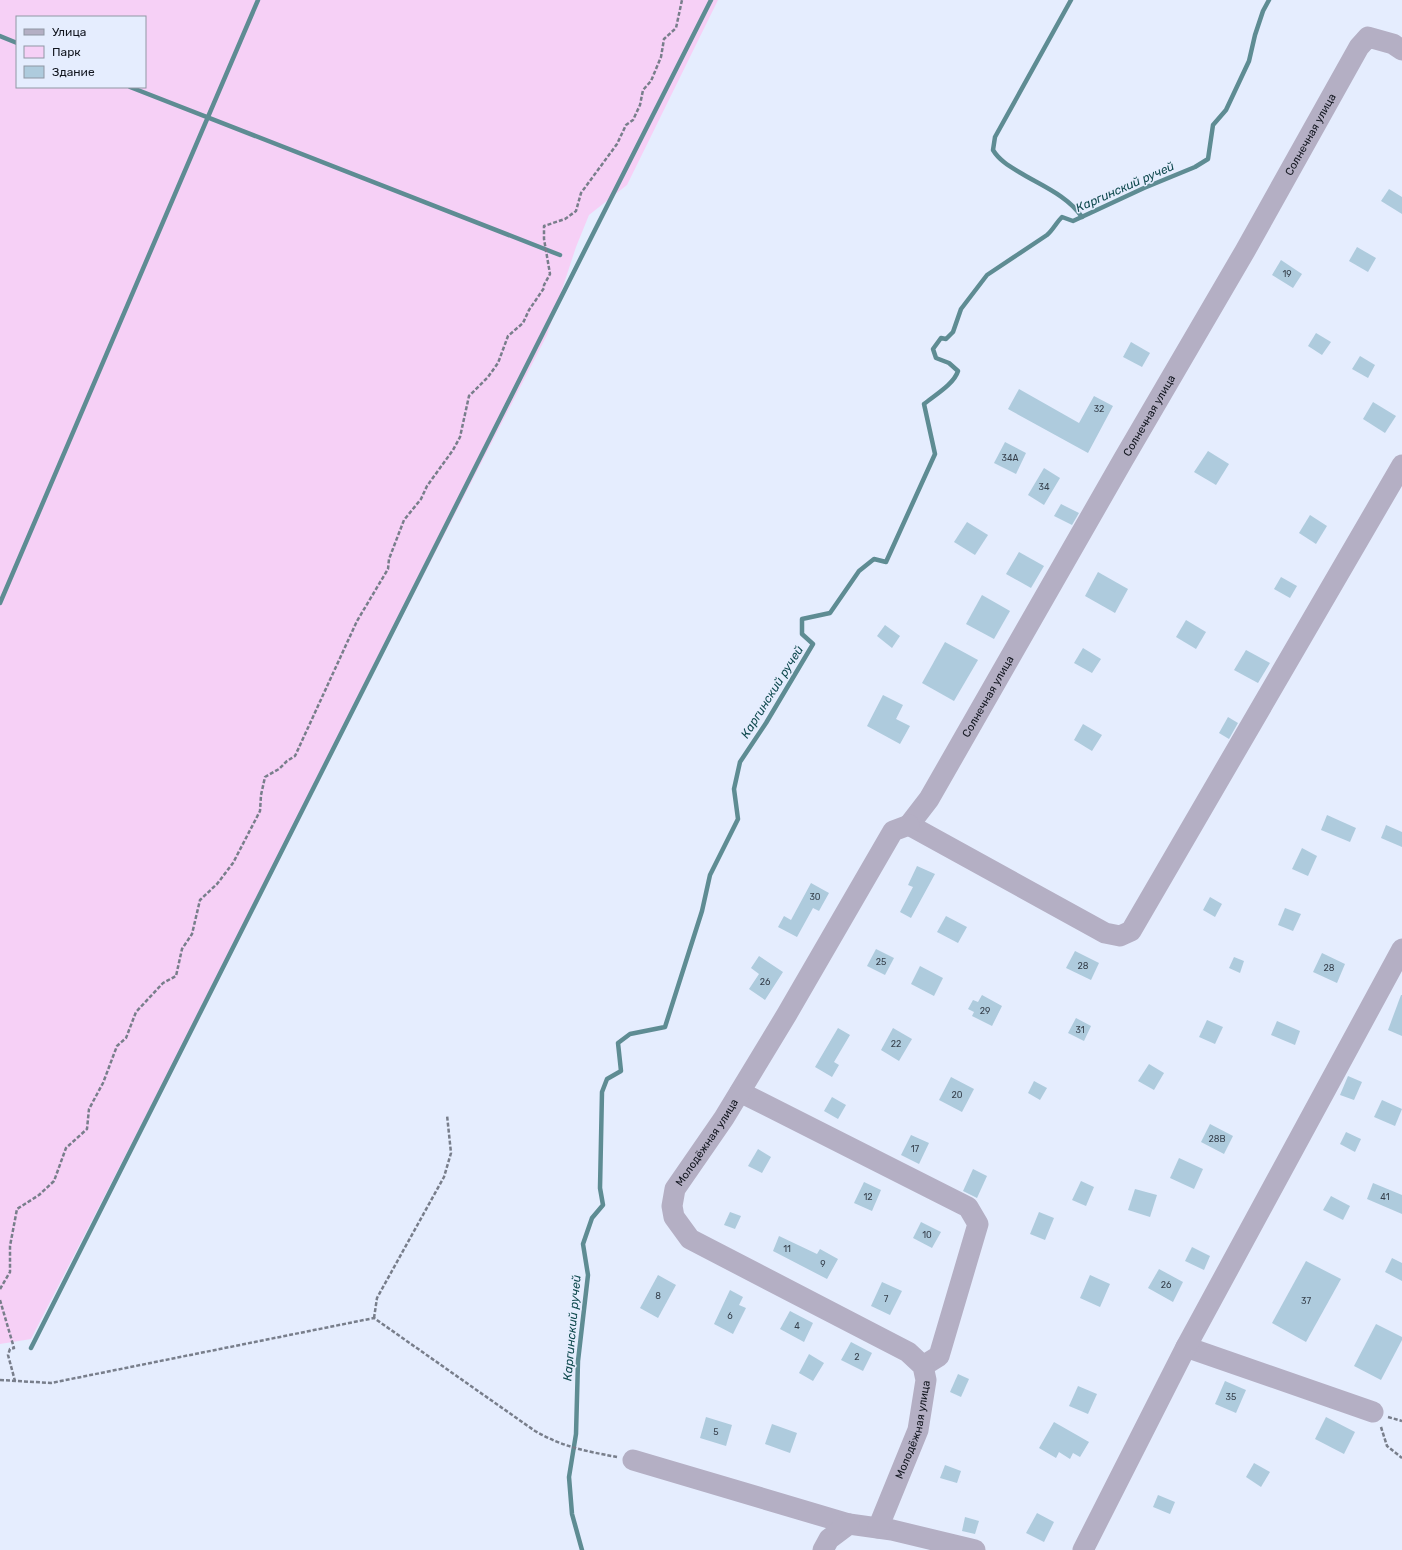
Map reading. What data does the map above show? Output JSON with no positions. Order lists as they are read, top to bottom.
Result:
{
  "streets": {
    "street": ["Солнечная улица", "Молодёжная улица"]
  },
  "crossings": [
    ["Солнечная улица", "Молодёжная улица"]
  ],
  "water": ["Каргинский ручей"],
  "house_numbers": [
    "19",
    "32",
    "34А",
    "34",
    "30",
    "25",
    "28",
    "28",
    "26",
    "29",
    "31",
    "22",
    "20",
    "28В",
    "17",
    "12",
    "41",
    "10",
    "11",
    "9",
    "26",
    "8",
    "7",
    "37",
    "6",
    "4",
    "2",
    "35",
    "5"
  ],
  "legend": ["Улица", "Парк", "Здание"]
}
